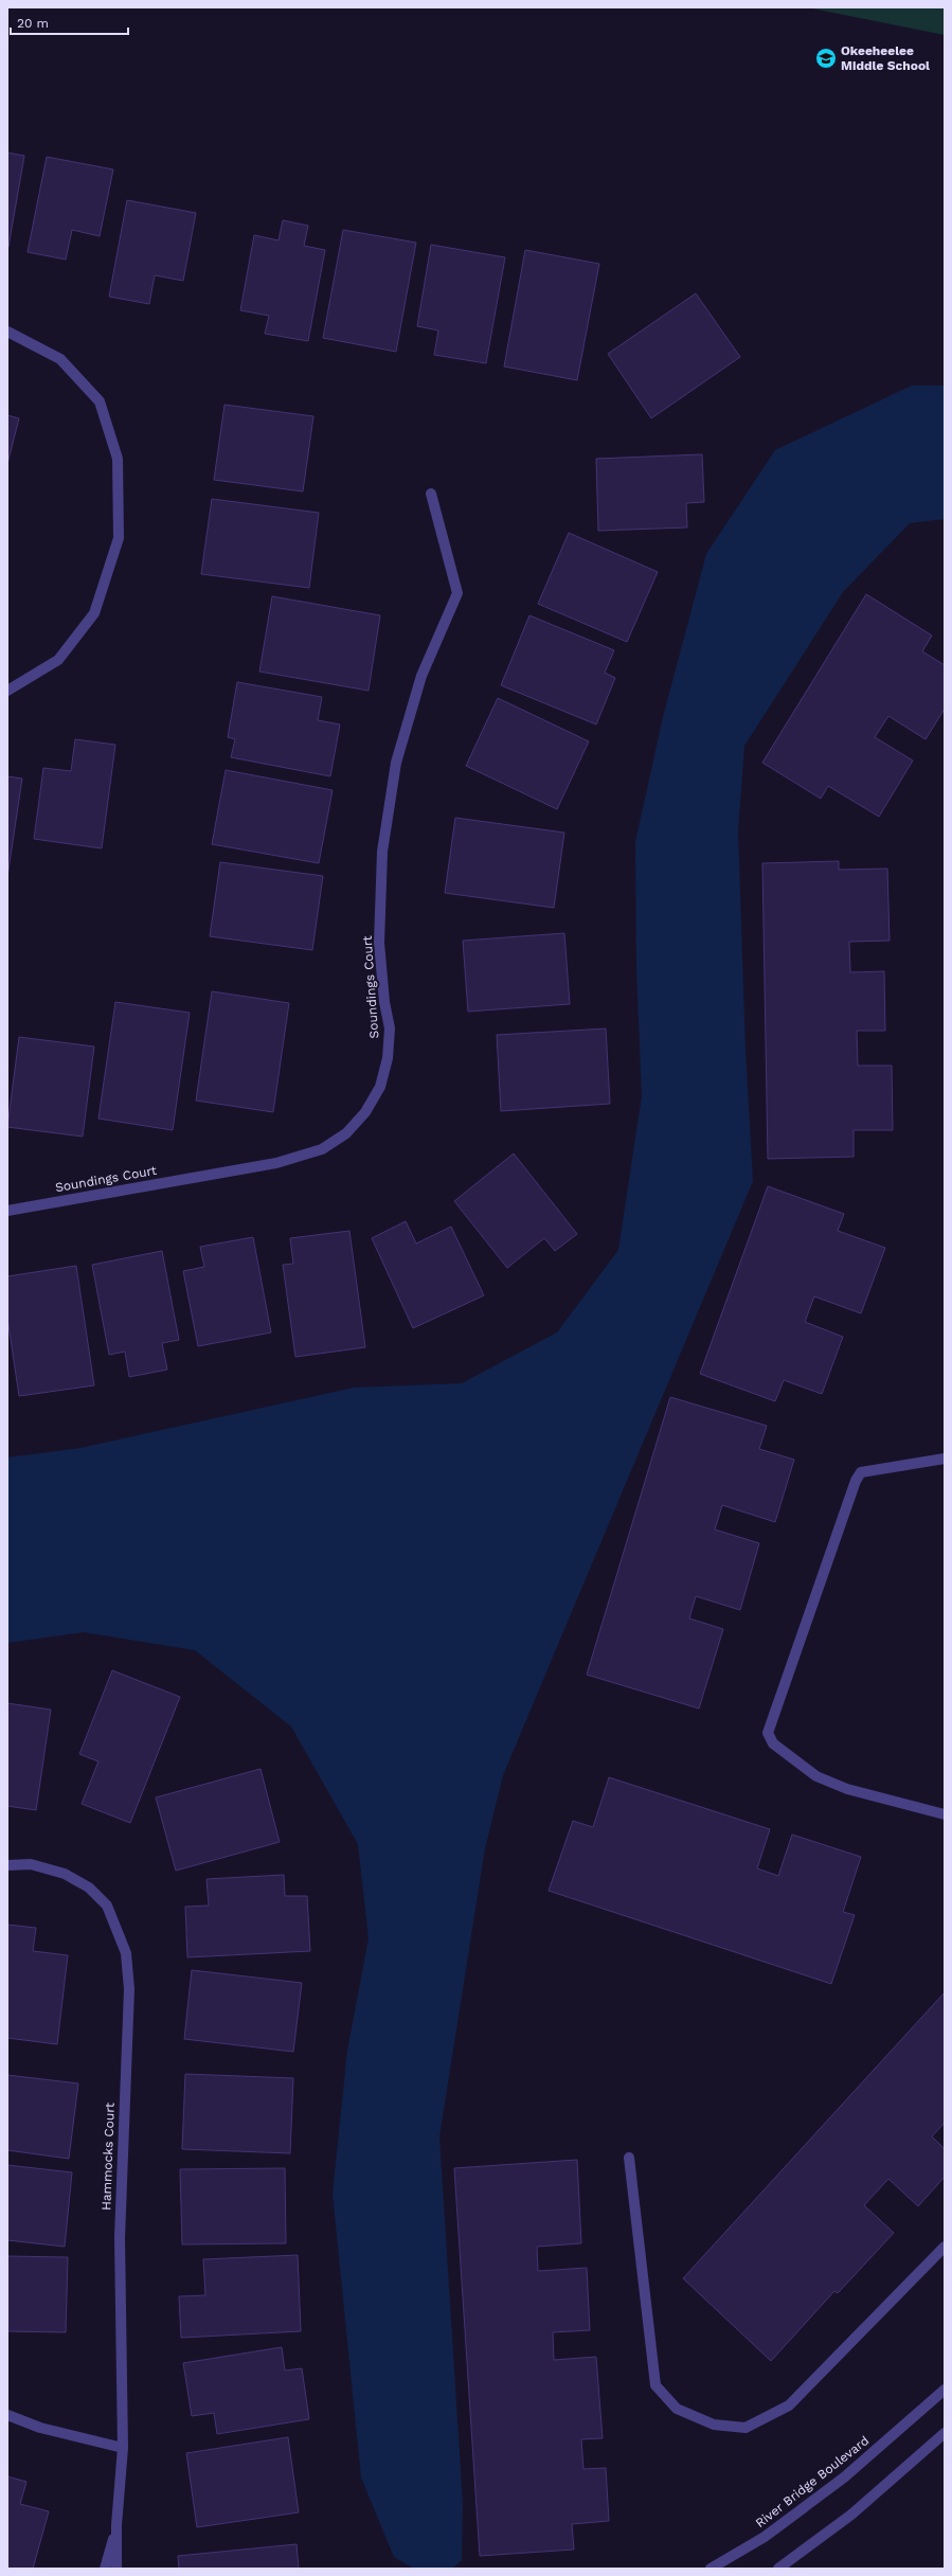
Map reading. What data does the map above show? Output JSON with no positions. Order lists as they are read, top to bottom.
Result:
{
  "streets": {
    "street": ["Soundings Court", "Hammocks Court", "River Bridge Boulevard"]
  },
  "places": {
    "school or university": ["Okeeheelee Middle School"]
  },
  "scale_bar": "20 m"
}
